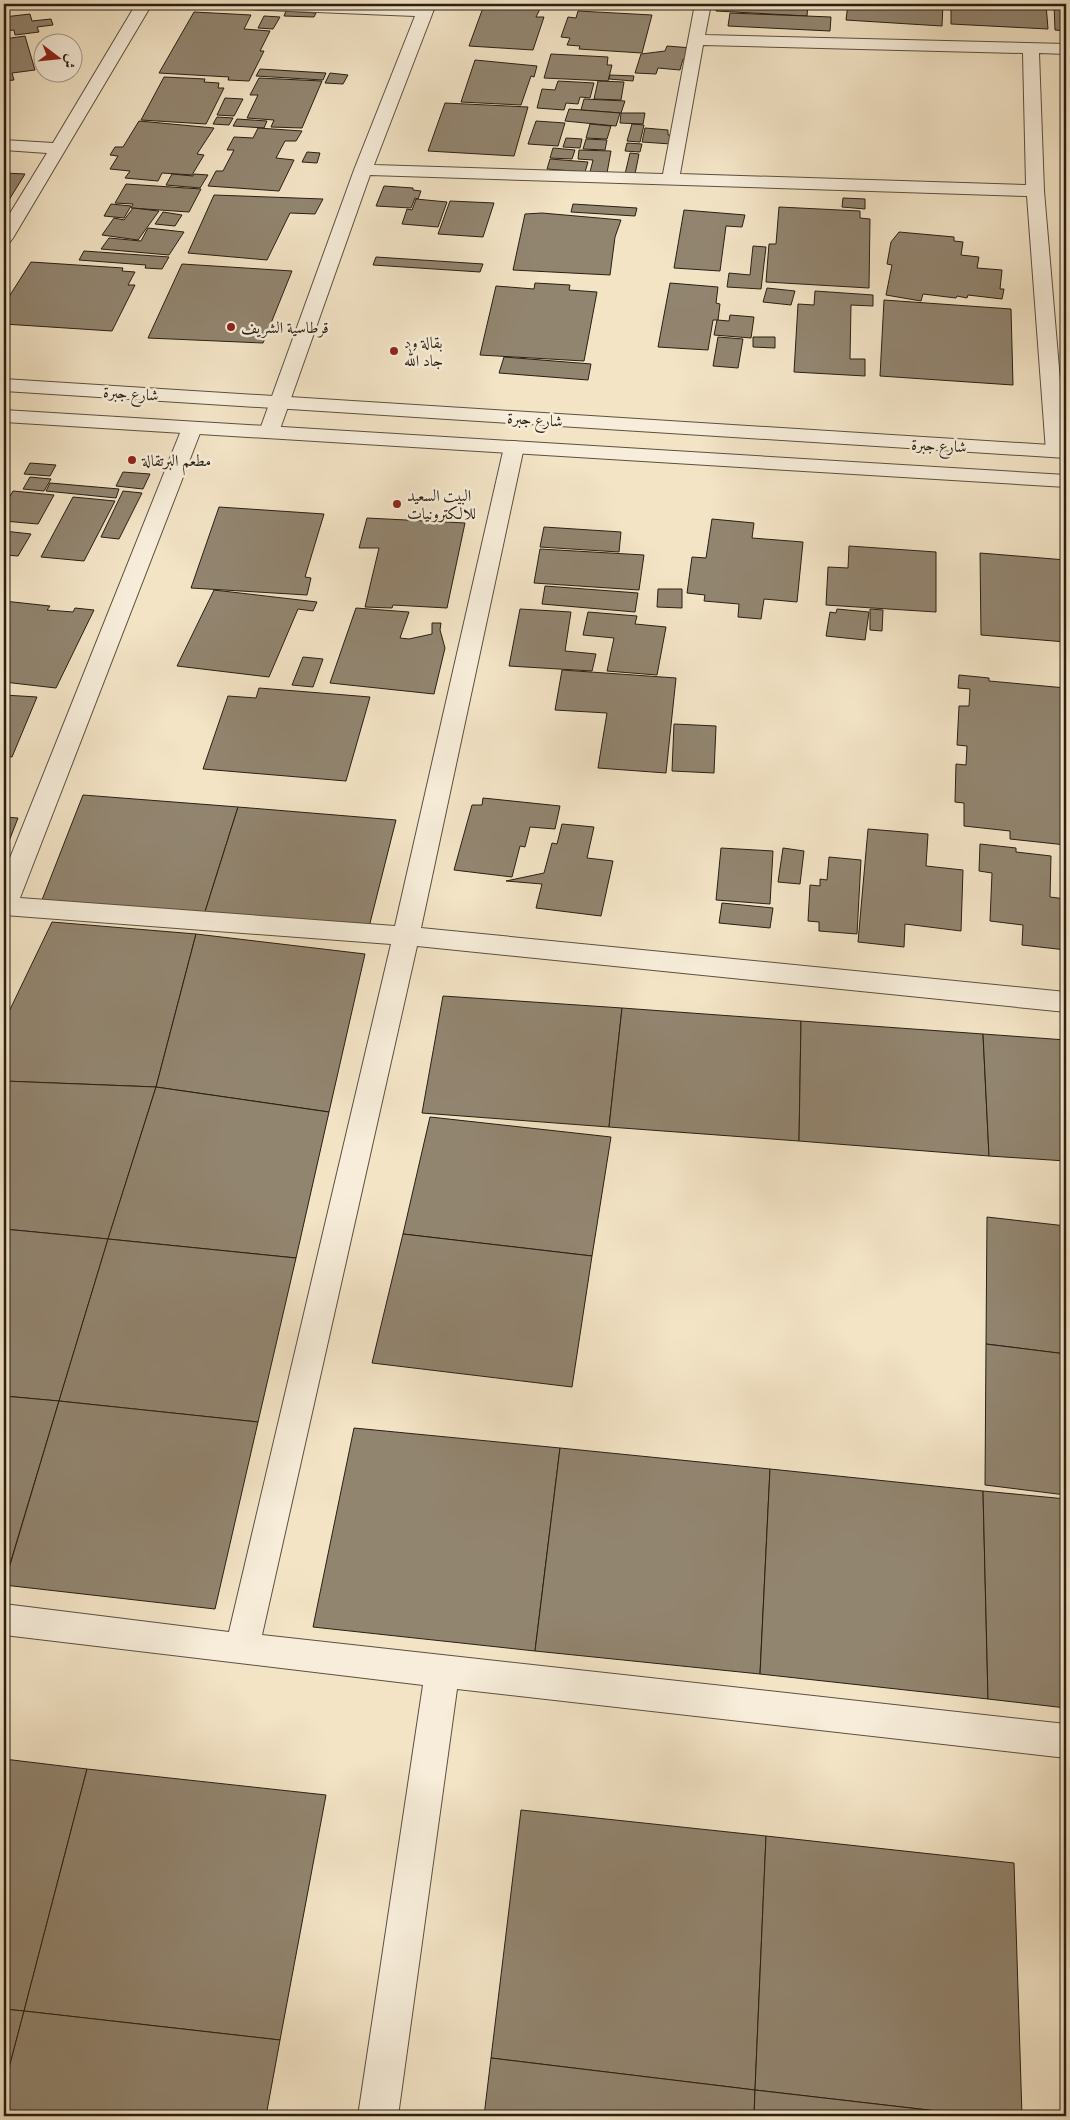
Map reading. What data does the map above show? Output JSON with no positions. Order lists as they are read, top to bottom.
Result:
{
  "streets": {
    "street": ["شارع جبرة"]
  },
  "places": [
    "قرطاسية الشريف",
    "بقالة ود جاد الله",
    "مطعم البرتقالة",
    "البيت السعيد للالكترونيات"
  ],
  "north": "right"
}
